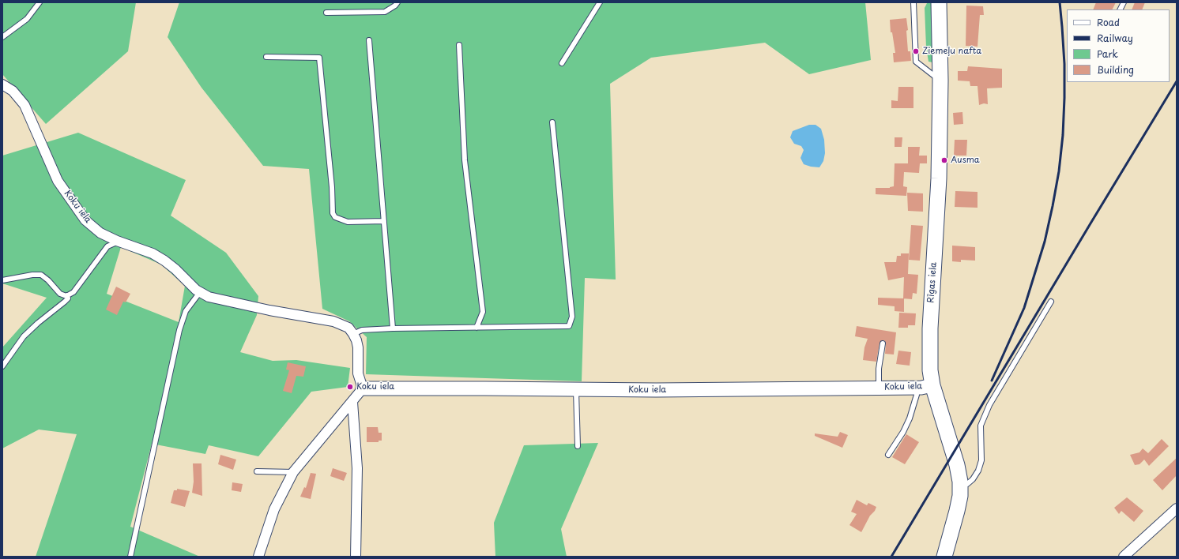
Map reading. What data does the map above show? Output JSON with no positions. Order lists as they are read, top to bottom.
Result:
{
  "streets": {
    "main road": ["Rīgas iela"],
    "street": ["Koku iela"]
  },
  "crossings": [
    ["Koku iela", "Rīgas iela"]
  ],
  "places": ["Ziemeļu nafta", "Ausma", "Koku iela"],
  "legend": [
    "Road",
    "Railway",
    "Park",
    "Building"
  ]
}
